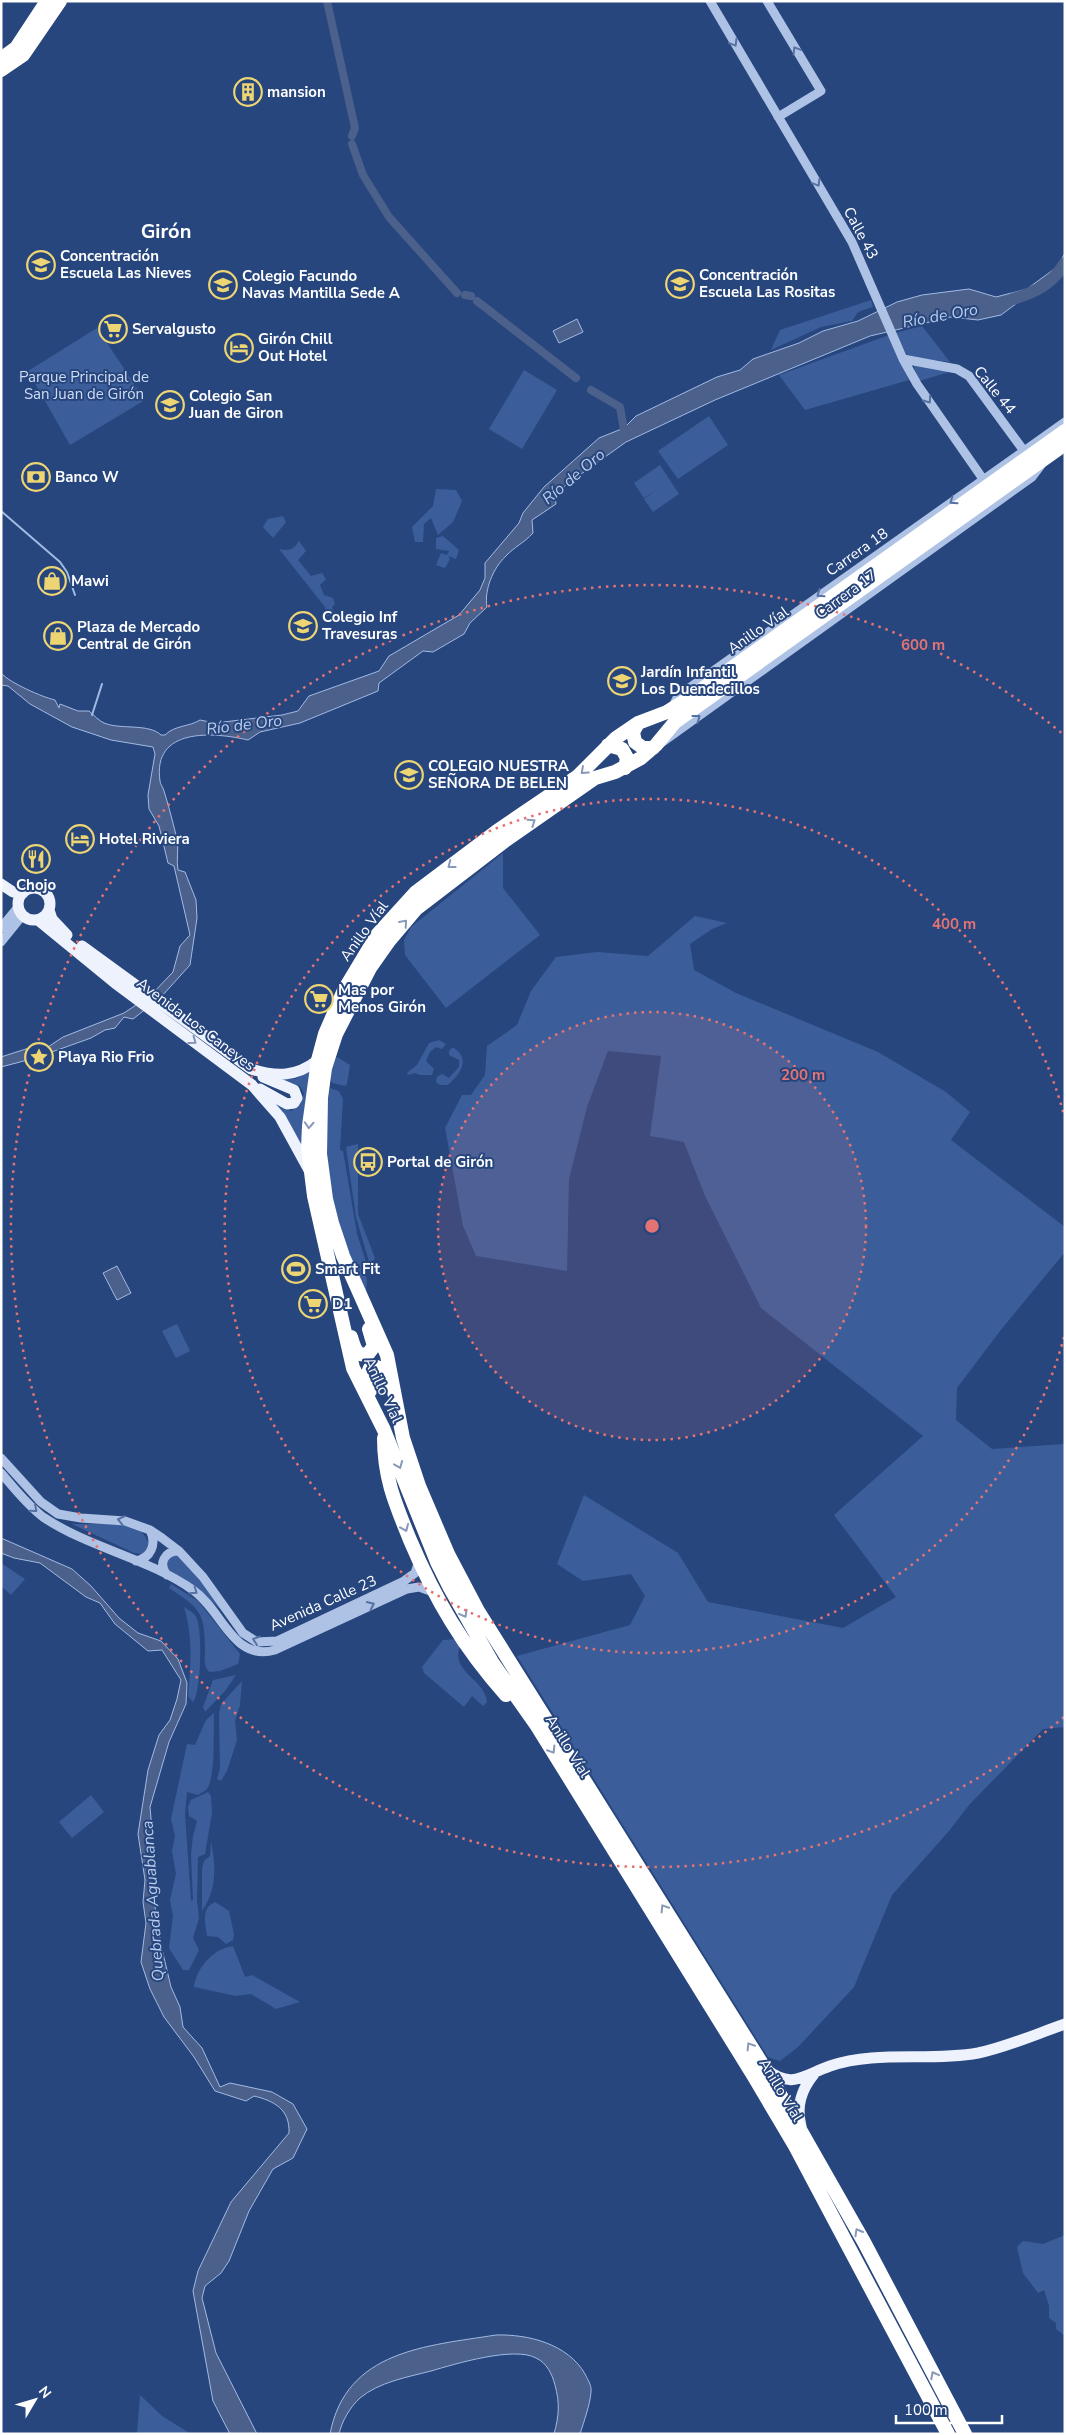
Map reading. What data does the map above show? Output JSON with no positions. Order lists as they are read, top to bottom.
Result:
{
  "streets": {
    "highway": ["Anillo Víal"],
    "main road": ["Avenida Los Caneyes"],
    "street": [
      "Calle 43",
      "Calle 44",
      "Carrera 18",
      "Avenida Calle 23"
    ]
  },
  "crossings": [
    ["Calle 43", "Calle 44"],
    ["Calle 43", "Carrera 18"],
    ["Calle 44", "Carrera 18"],
    ["Carrera 18", "Anillo Víal"],
    ["Anillo Víal", "Avenida Los Caneyes"]
  ],
  "one_way": ["Calle 43", "Carrera 18"],
  "districts": ["Girón"],
  "water": ["Río de Oro", "Quebrada Aguablanca"],
  "parks": ["Parque Principal de San Juan de Girón"],
  "places": {
    "building": ["mansion"],
    "school or university": [
      "Concentración Escuela Las Nieves",
      "Concentración Escuela Las Rositas",
      "Colegio Facundo Navas Mantilla Sede A",
      "Colegio San Juan de Giron",
      "Colegio Inf Travesuras",
      "Jardín Infantil Los Duendecillos",
      "COLEGIO NUESTRA SEÑORA DE BELEN"
    ],
    "supermarket": ["Servalgusto", "Mas por Menos Girón", "D1"],
    "hotel": ["Girón Chill Out Hotel", "Hotel Riviera"],
    "bank": ["Banco W"],
    "shop": ["Mawi", "Plaza de Mercado Central de Girón"],
    "restaurant": ["Chojo"],
    "place": ["Playa Rio Frio"],
    "bus stop": ["Portal de Girón"],
    "sports": ["Smart Fit"]
  },
  "scale_bar": "100 m",
  "north": "top right",
  "rings": ["600 m", "400 m", "200 m"]
}
